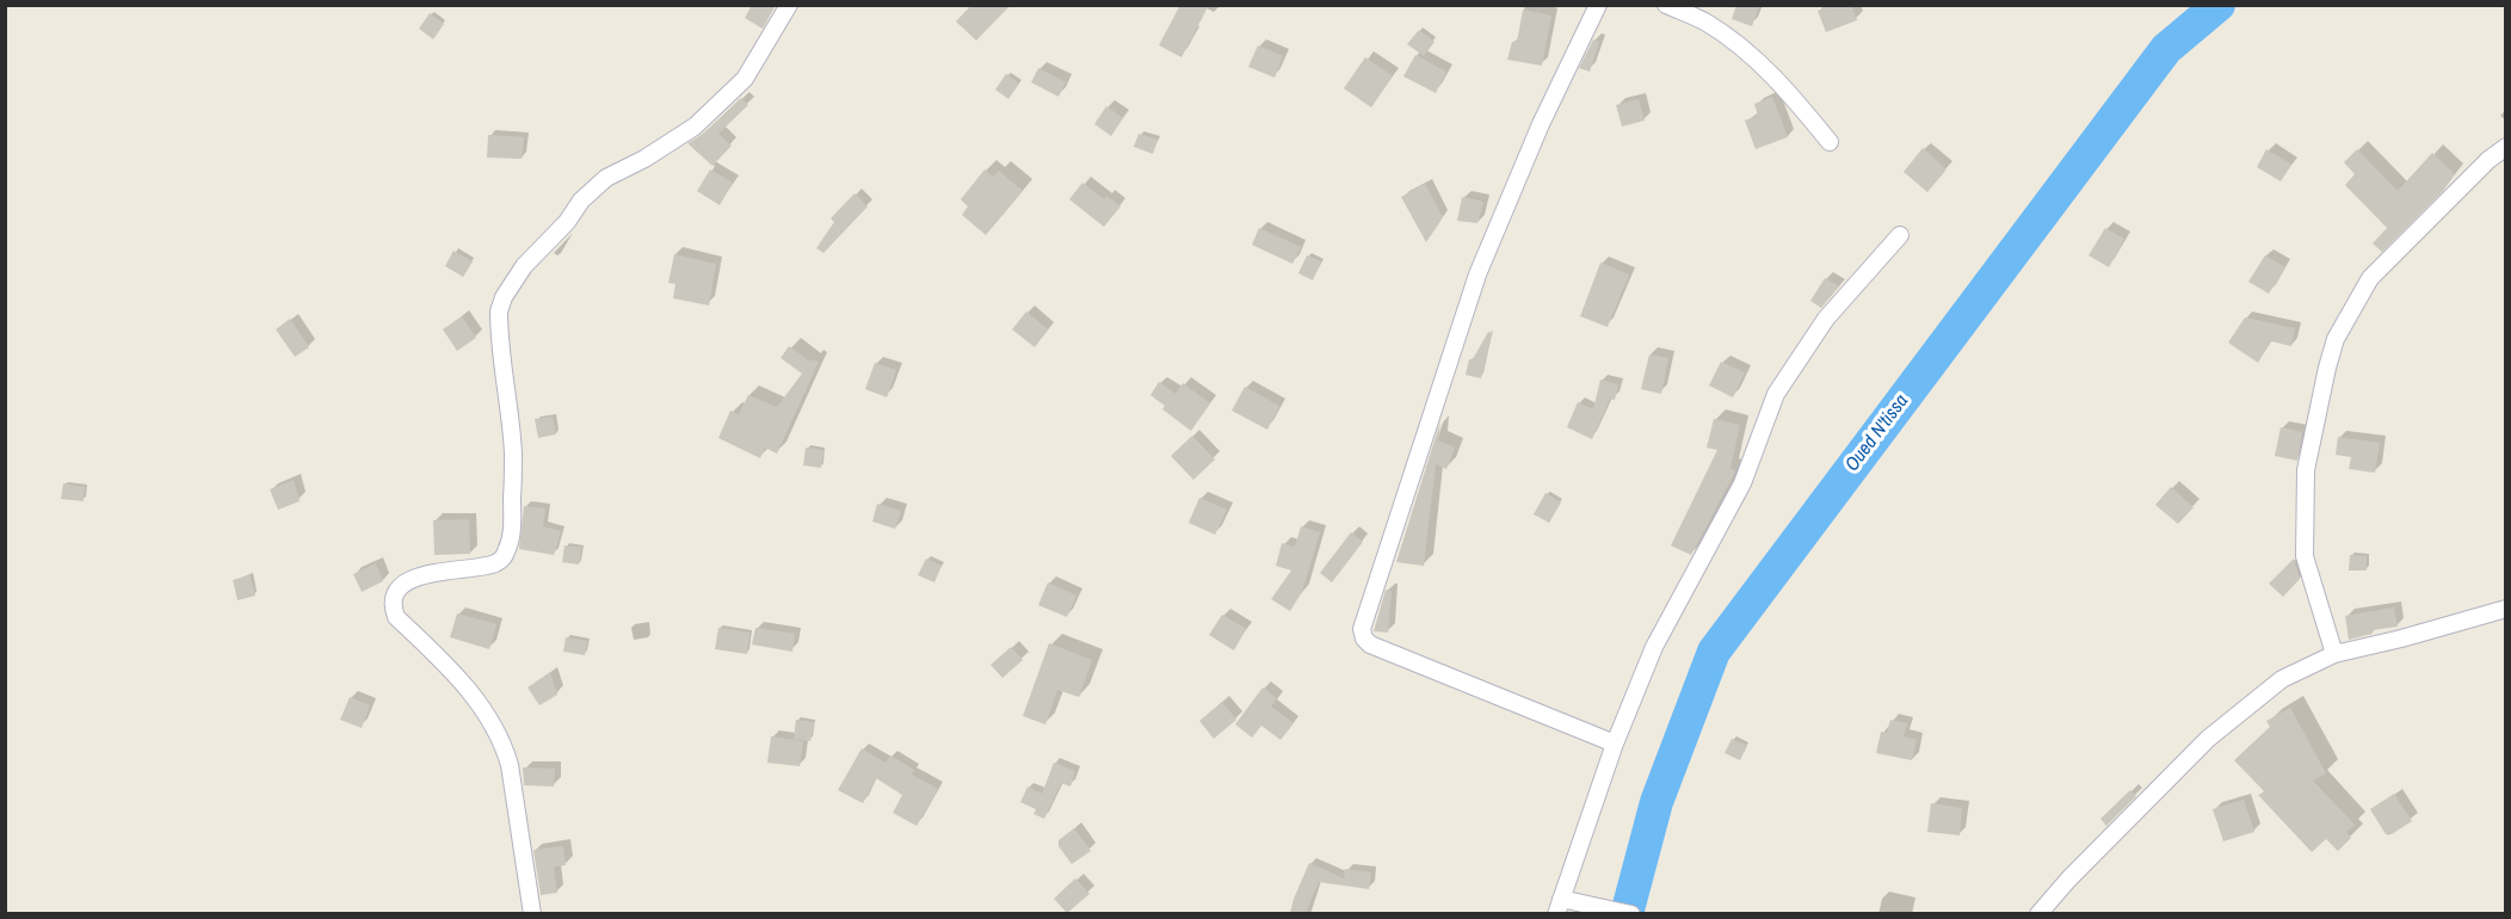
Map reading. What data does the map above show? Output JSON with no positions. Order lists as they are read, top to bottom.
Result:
{
  "water": ["Oued N'tissa"]
}
